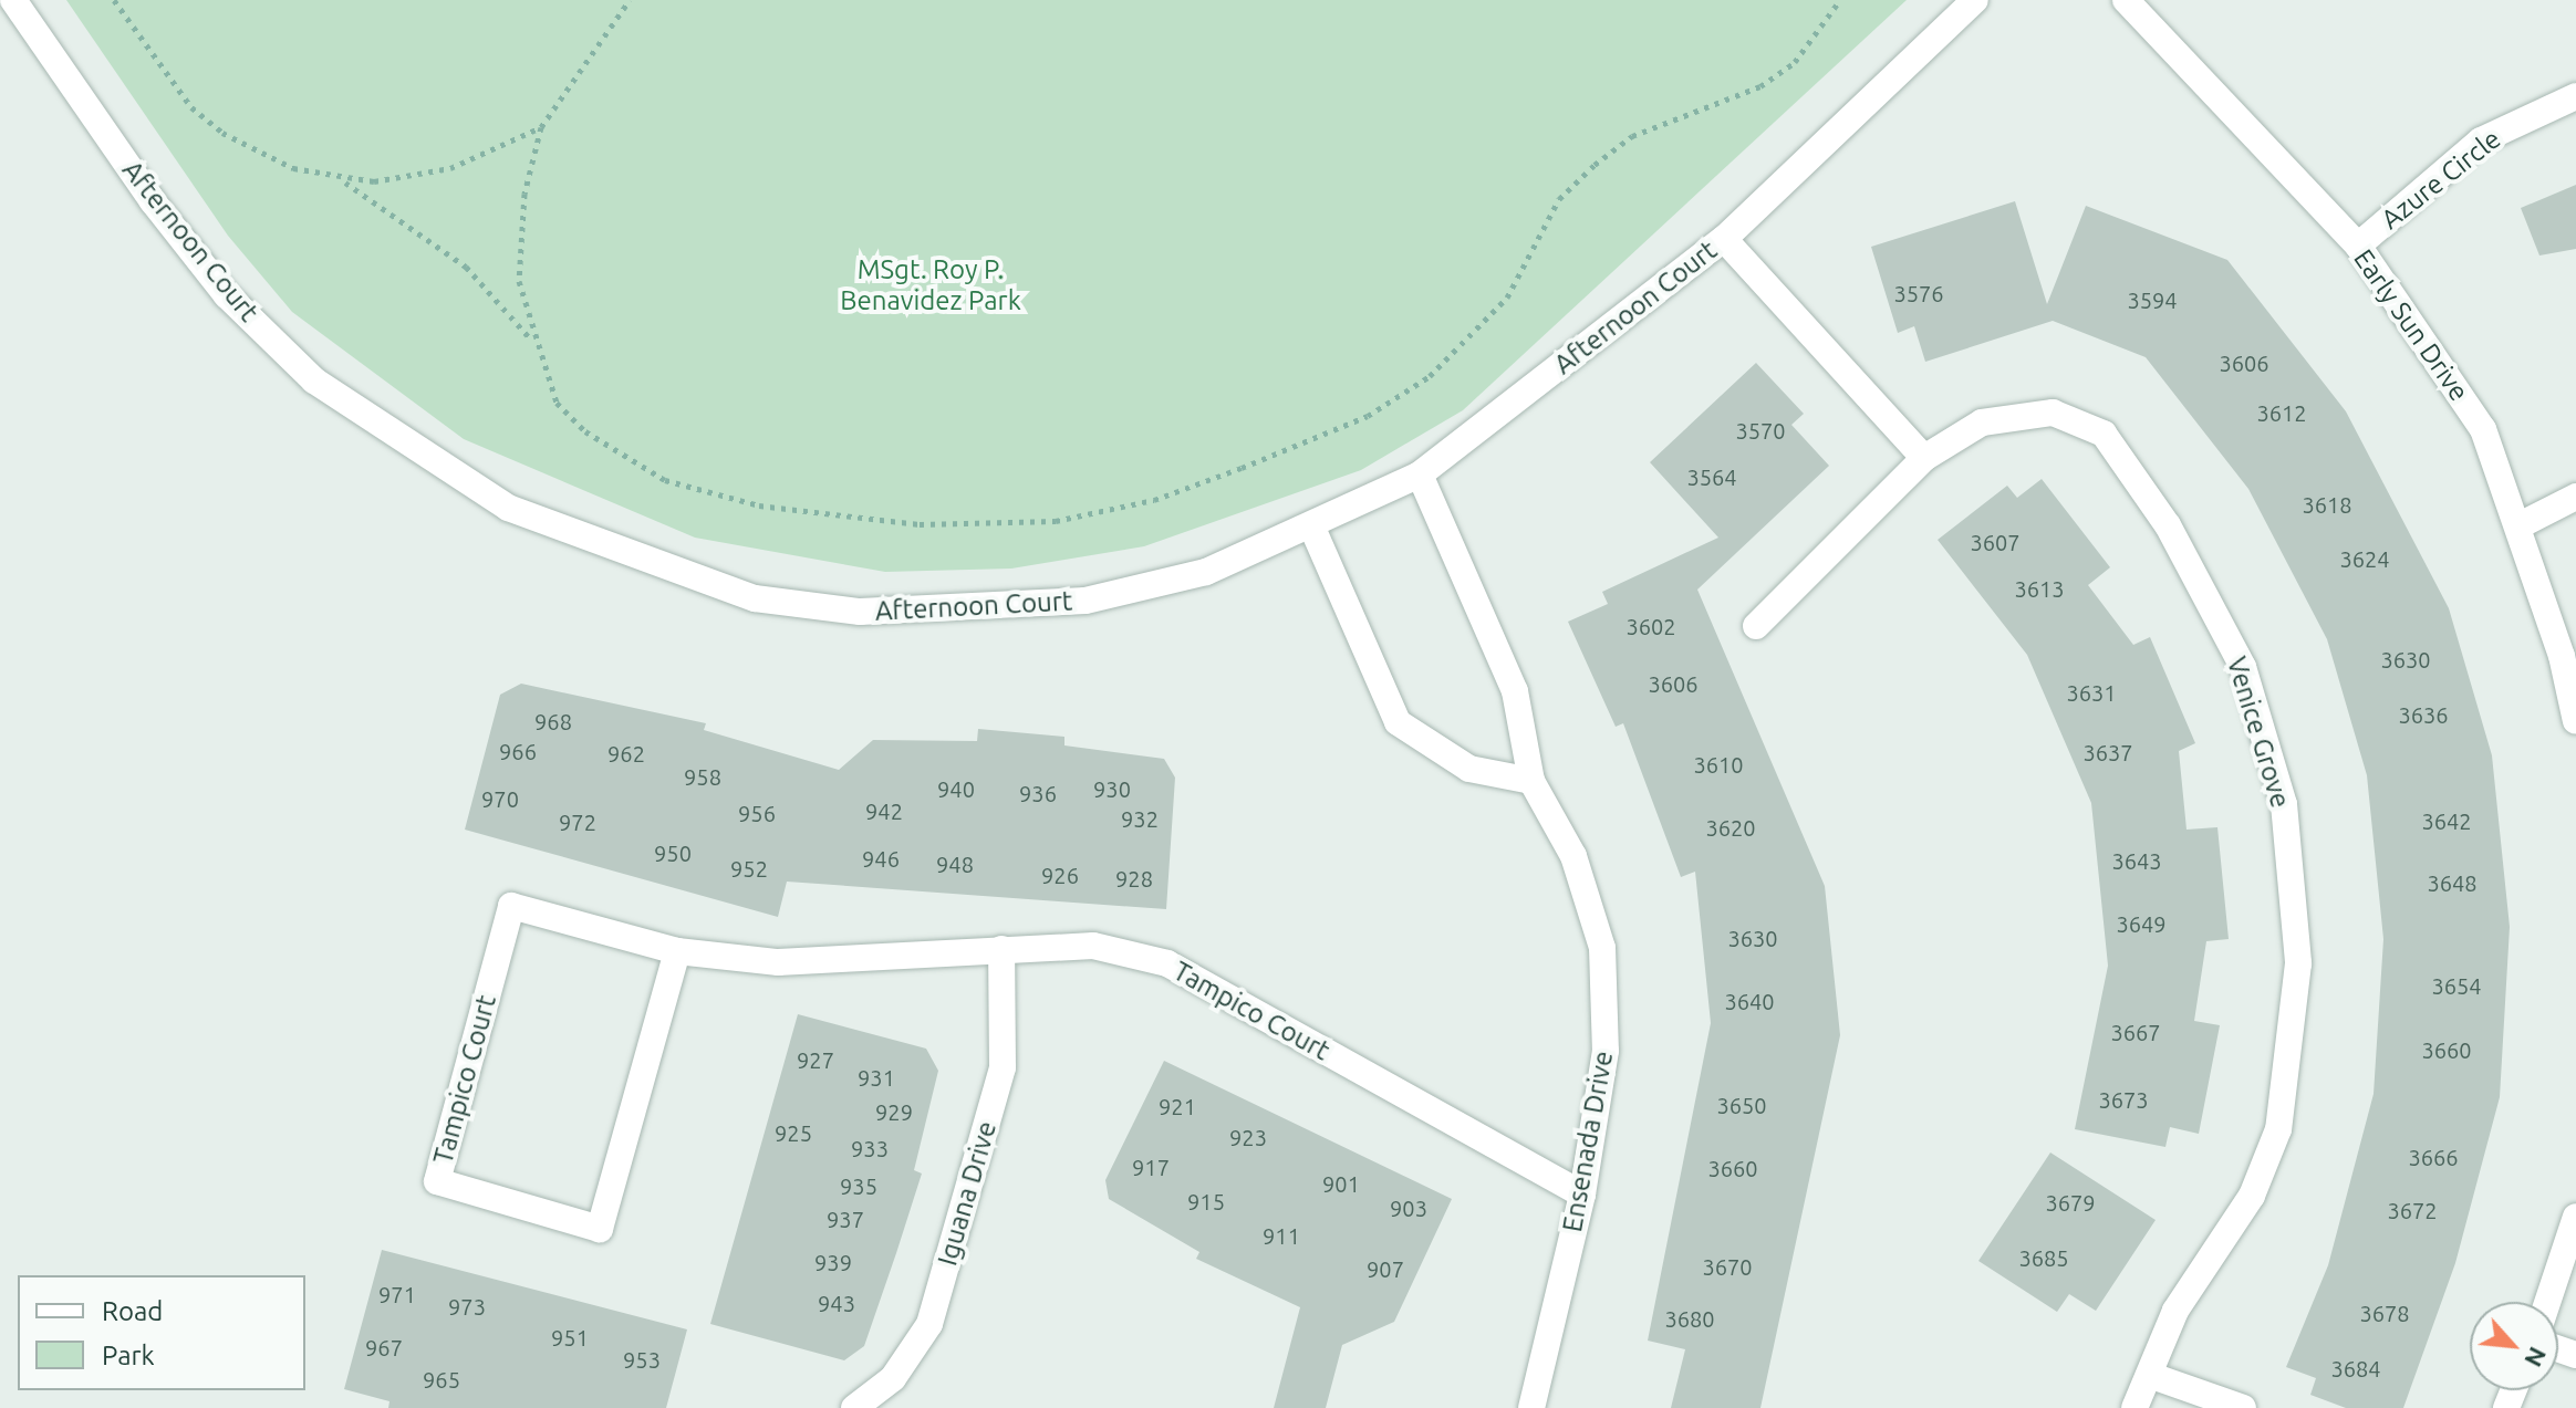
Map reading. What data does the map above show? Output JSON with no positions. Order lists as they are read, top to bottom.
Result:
{
  "streets": {
    "street": [
      "Azure Circle",
      "Afternoon Court",
      "Early Sun Drive",
      "Venice Grove",
      "Tampico Court",
      "Ensenada Drive",
      "Iguana Drive"
    ]
  },
  "crossings": [
    ["Azure Circle", "Early Sun Drive"],
    ["Afternoon Court", "Ensenada Drive"],
    ["Tampico Court", "Ensenada Drive"],
    ["Tampico Court", "Iguana Drive"]
  ],
  "parks": ["MSgt. Roy P. Benavidez Park"],
  "house_numbers": [
    "3576",
    "3594",
    "3606",
    "3612",
    "3570",
    "3564",
    "3618",
    "3607",
    "3624",
    "3613",
    "3602",
    "3630",
    "3606",
    "3631",
    "3636",
    "968",
    "966",
    "3637",
    "962",
    "3610",
    "958",
    "940",
    "930",
    "936",
    "970",
    "942",
    "956",
    "932",
    "3642",
    "972",
    "3620",
    "950",
    "946",
    "3643",
    "948",
    "952",
    "926",
    "928",
    "3648",
    "3649",
    "3630",
    "3654",
    "3640",
    "3667",
    "3660",
    "927",
    "931",
    "3673",
    "3650",
    "921",
    "929",
    "925",
    "923",
    "933",
    "3666",
    "917",
    "3660",
    "901",
    "935",
    "915",
    "3679",
    "903",
    "3672",
    "937",
    "911",
    "3685",
    "939",
    "3670",
    "907",
    "971",
    "943",
    "973",
    "3678",
    "3680",
    "951",
    "967",
    "953",
    "3684",
    "965"
  ],
  "legend": ["Road", "Park"],
  "north": "bottom right"
}
